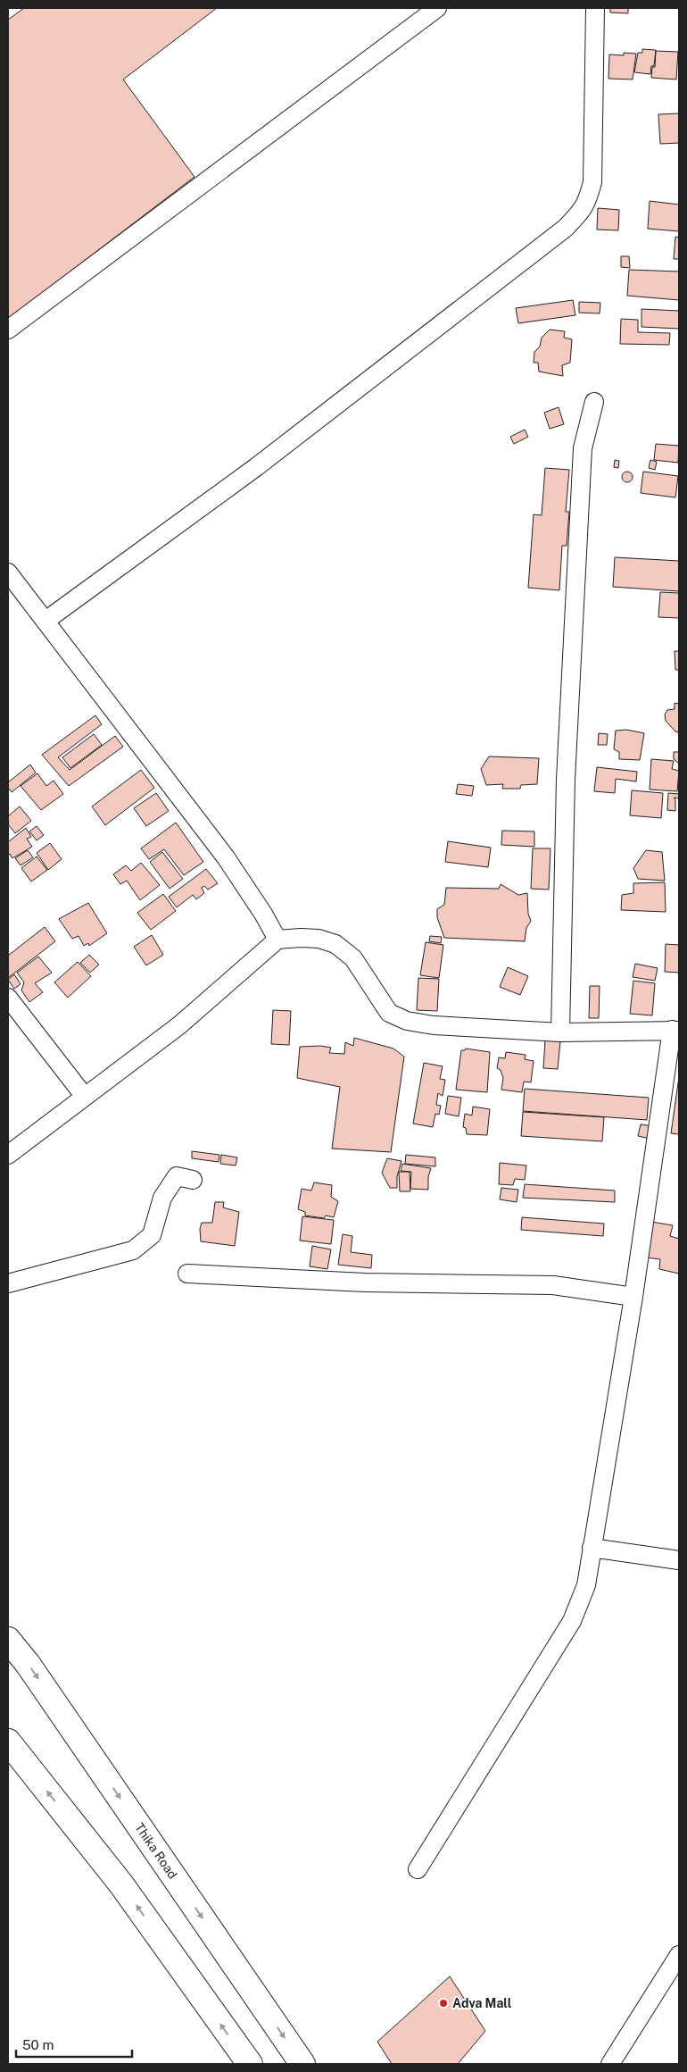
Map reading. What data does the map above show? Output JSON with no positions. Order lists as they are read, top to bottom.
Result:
{
  "streets": {
    "highway": ["Thika Road"]
  },
  "places": ["Adva Mall"],
  "scale_bar": "50 m"
}
